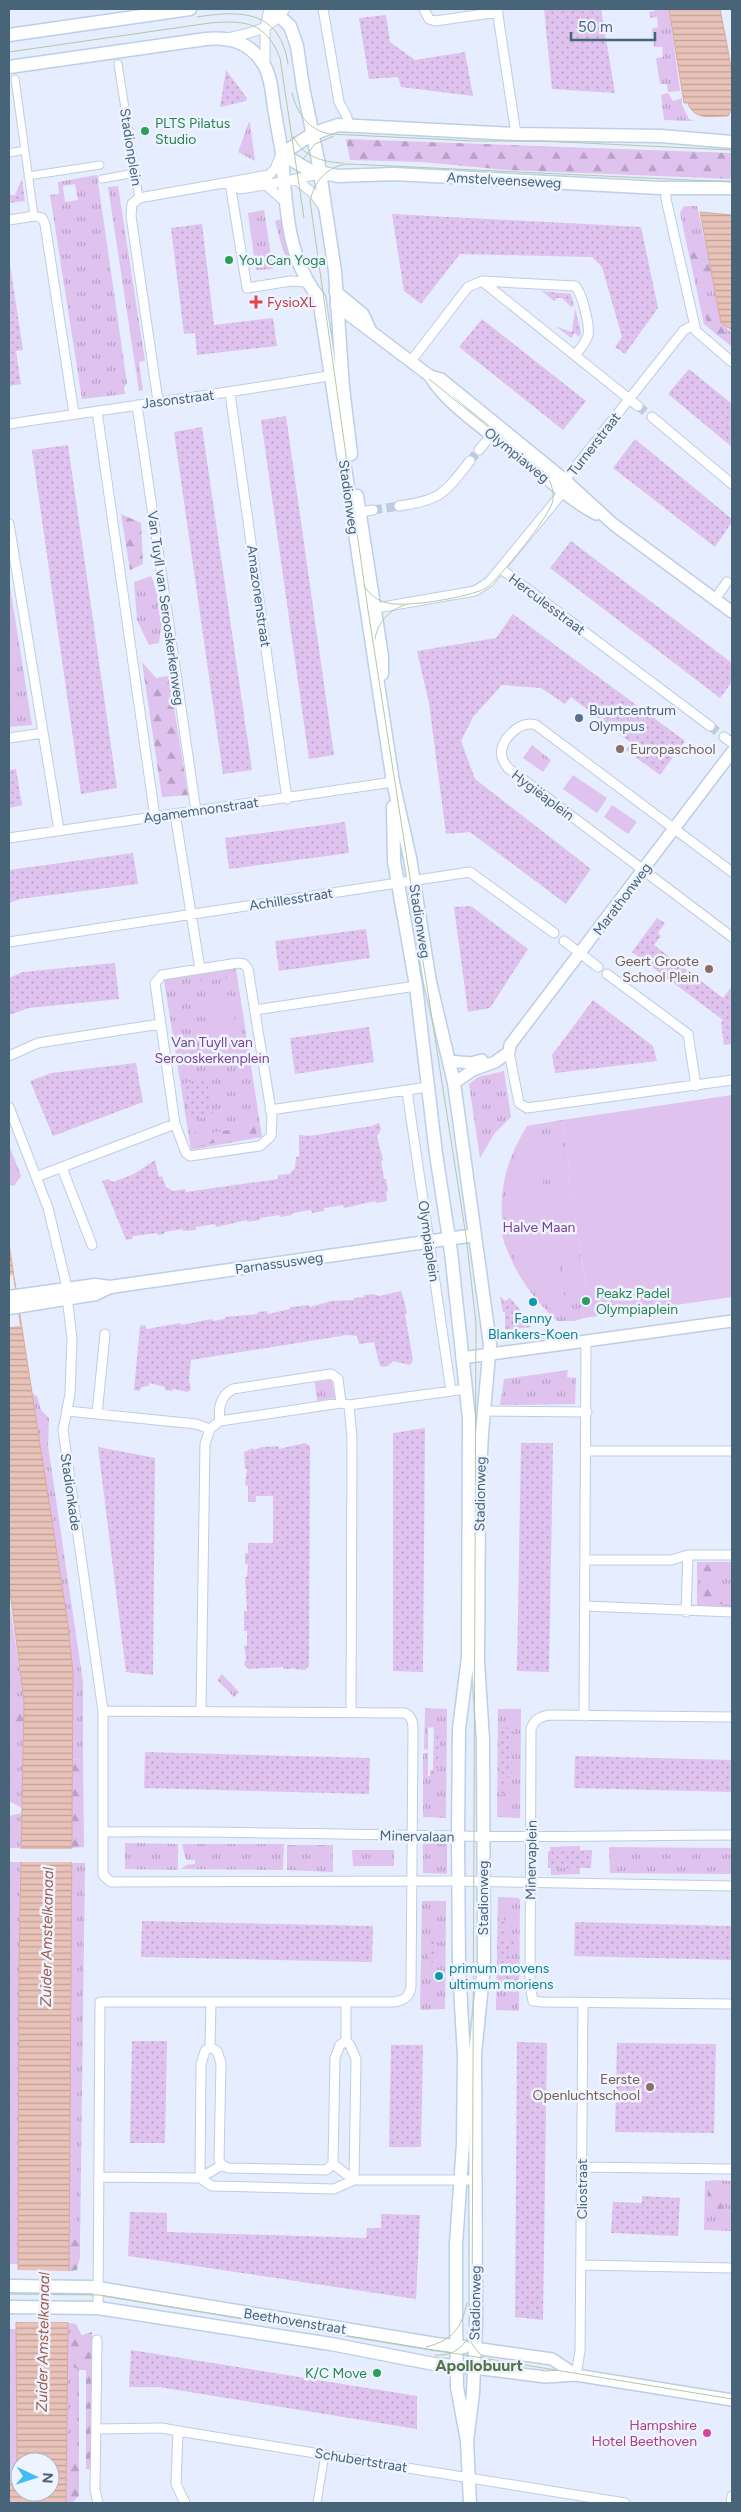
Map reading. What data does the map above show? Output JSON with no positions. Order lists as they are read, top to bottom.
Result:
{
  "streets": {
    "main road": [
      "Amstelveenseweg",
      "Stadionweg",
      "Olympiaplein",
      "Parnassusweg",
      "Beethovenstraat"
    ],
    "street": [
      "Stadionplein",
      "Jasonstraat",
      "Turnerstraat",
      "Olympiaweg",
      "Amazonenstraat",
      "Herculesstraat",
      "Van Tuyll van Serooskerkenweg",
      "Hygiëaplein",
      "Agamemnonstraat",
      "Achillesstraat",
      "Marathonweg",
      "Stadionkade",
      "Minervalaan",
      "Minervaplein",
      "Cliostraat",
      "Schubertstraat"
    ]
  },
  "crossings": [
    ["Stadionplein", "Stadionweg"],
    ["Amstelveenseweg", "Stadionweg"],
    ["Jasonstraat", "Stadionweg"],
    ["Jasonstraat", "Amazonenstraat"],
    ["Jasonstraat", "Van Tuyll van Serooskerkenweg"],
    ["Turnerstraat", "Olympiaweg"],
    ["Turnerstraat", "Herculesstraat"],
    ["Olympiaweg", "Stadionweg"],
    ["Stadionweg", "Herculesstraat"],
    ["Stadionweg", "Agamemnonstraat"],
    ["Stadionweg", "Achillesstraat"],
    ["Stadionweg", "Olympiaplein"],
    ["Stadionweg", "Minervalaan"],
    ["Stadionweg", "Beethovenstraat"],
    ["Stadionweg", "Schubertstraat"],
    ["Amazonenstraat", "Agamemnonstraat"],
    ["Van Tuyll van Serooskerkenweg", "Agamemnonstraat"],
    ["Hygiëaplein", "Marathonweg"],
    ["Olympiaplein", "Parnassusweg"],
    ["Parnassusweg", "Stadionkade"],
    ["Stadionkade", "Minervalaan"],
    ["Minervalaan", "Minervaplein"],
    ["Minervaplein", "Cliostraat"],
    ["Cliostraat", "Beethovenstraat"]
  ],
  "districts": ["Apollobuurt"],
  "water": ["Zuider Amstelkanaal"],
  "parks": ["Van Tuyll van Serooskerkenplein", "Halve Maan"],
  "places": {
    "other": [
      "PLTS Pilatus Studio",
      "You Can Yoga",
      "Buurtcentrum Olympus",
      "Europaschool",
      "Geert Groote School Plein",
      "Peakz Padel Olympiaplein",
      "Fanny Blankers-Koen",
      "primum movens ultimum moriens",
      "Eerste Openluchtschool",
      "K/C Move",
      "Hampshire Hotel Beethoven"
    ],
    "health": ["FysioXL"]
  },
  "scale_bar": "50 m",
  "north": "right"
}
